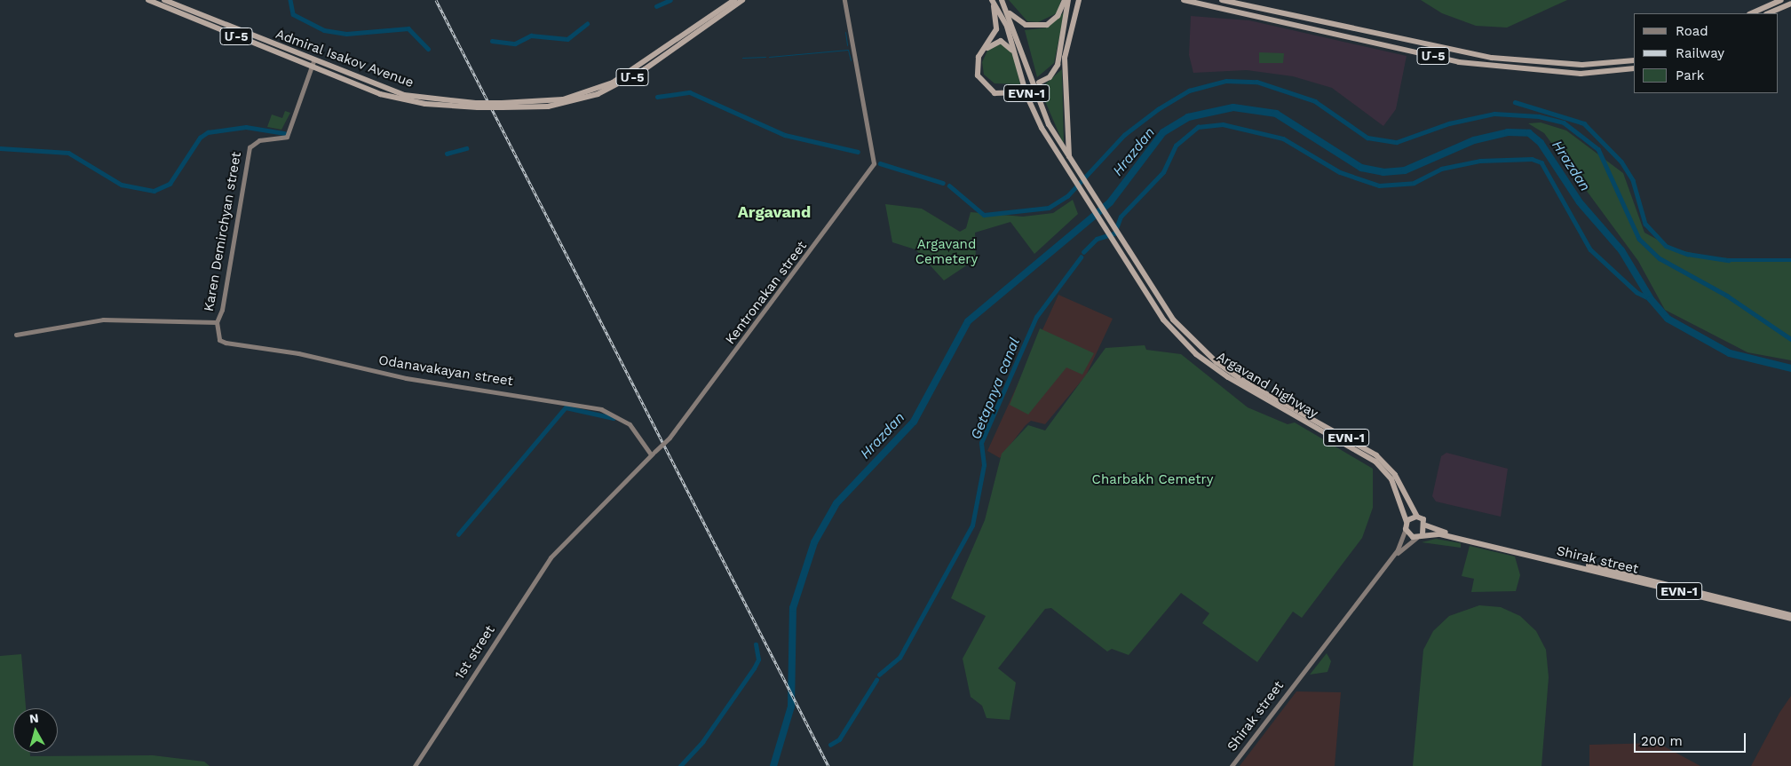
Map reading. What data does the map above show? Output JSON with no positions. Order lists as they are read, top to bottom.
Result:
{
  "streets": {
    "highway": [
      "Մ-5",
      "Admiral Isakov Avenue",
      "EVN-1",
      "Argavand highway",
      "Shirak street"
    ],
    "main road": [
      "Karen Demirchyan street",
      "Kentronakan street",
      "Odanavakayan street",
      "1st street"
    ]
  },
  "crossings": [
    ["Admiral Isakov Avenue", "Karen Demirchyan street"],
    ["EVN-1", "Argavand highway"],
    ["EVN-1", "Shirak street"],
    ["Karen Demirchyan street", "Odanavakayan street"],
    ["Kentronakan street", "Odanavakayan street"],
    ["Kentronakan street", "1st street"],
    ["Argavand highway", "Shirak street"]
  ],
  "districts": ["Argavand"],
  "water": ["Hrazdan", "Getapnya canal"],
  "parks": ["Argavand Cemetery", "Charbakh Cemetry"],
  "legend": ["Road", "Railway", "Park"],
  "scale_bar": "200 m",
  "north": "top"
}
